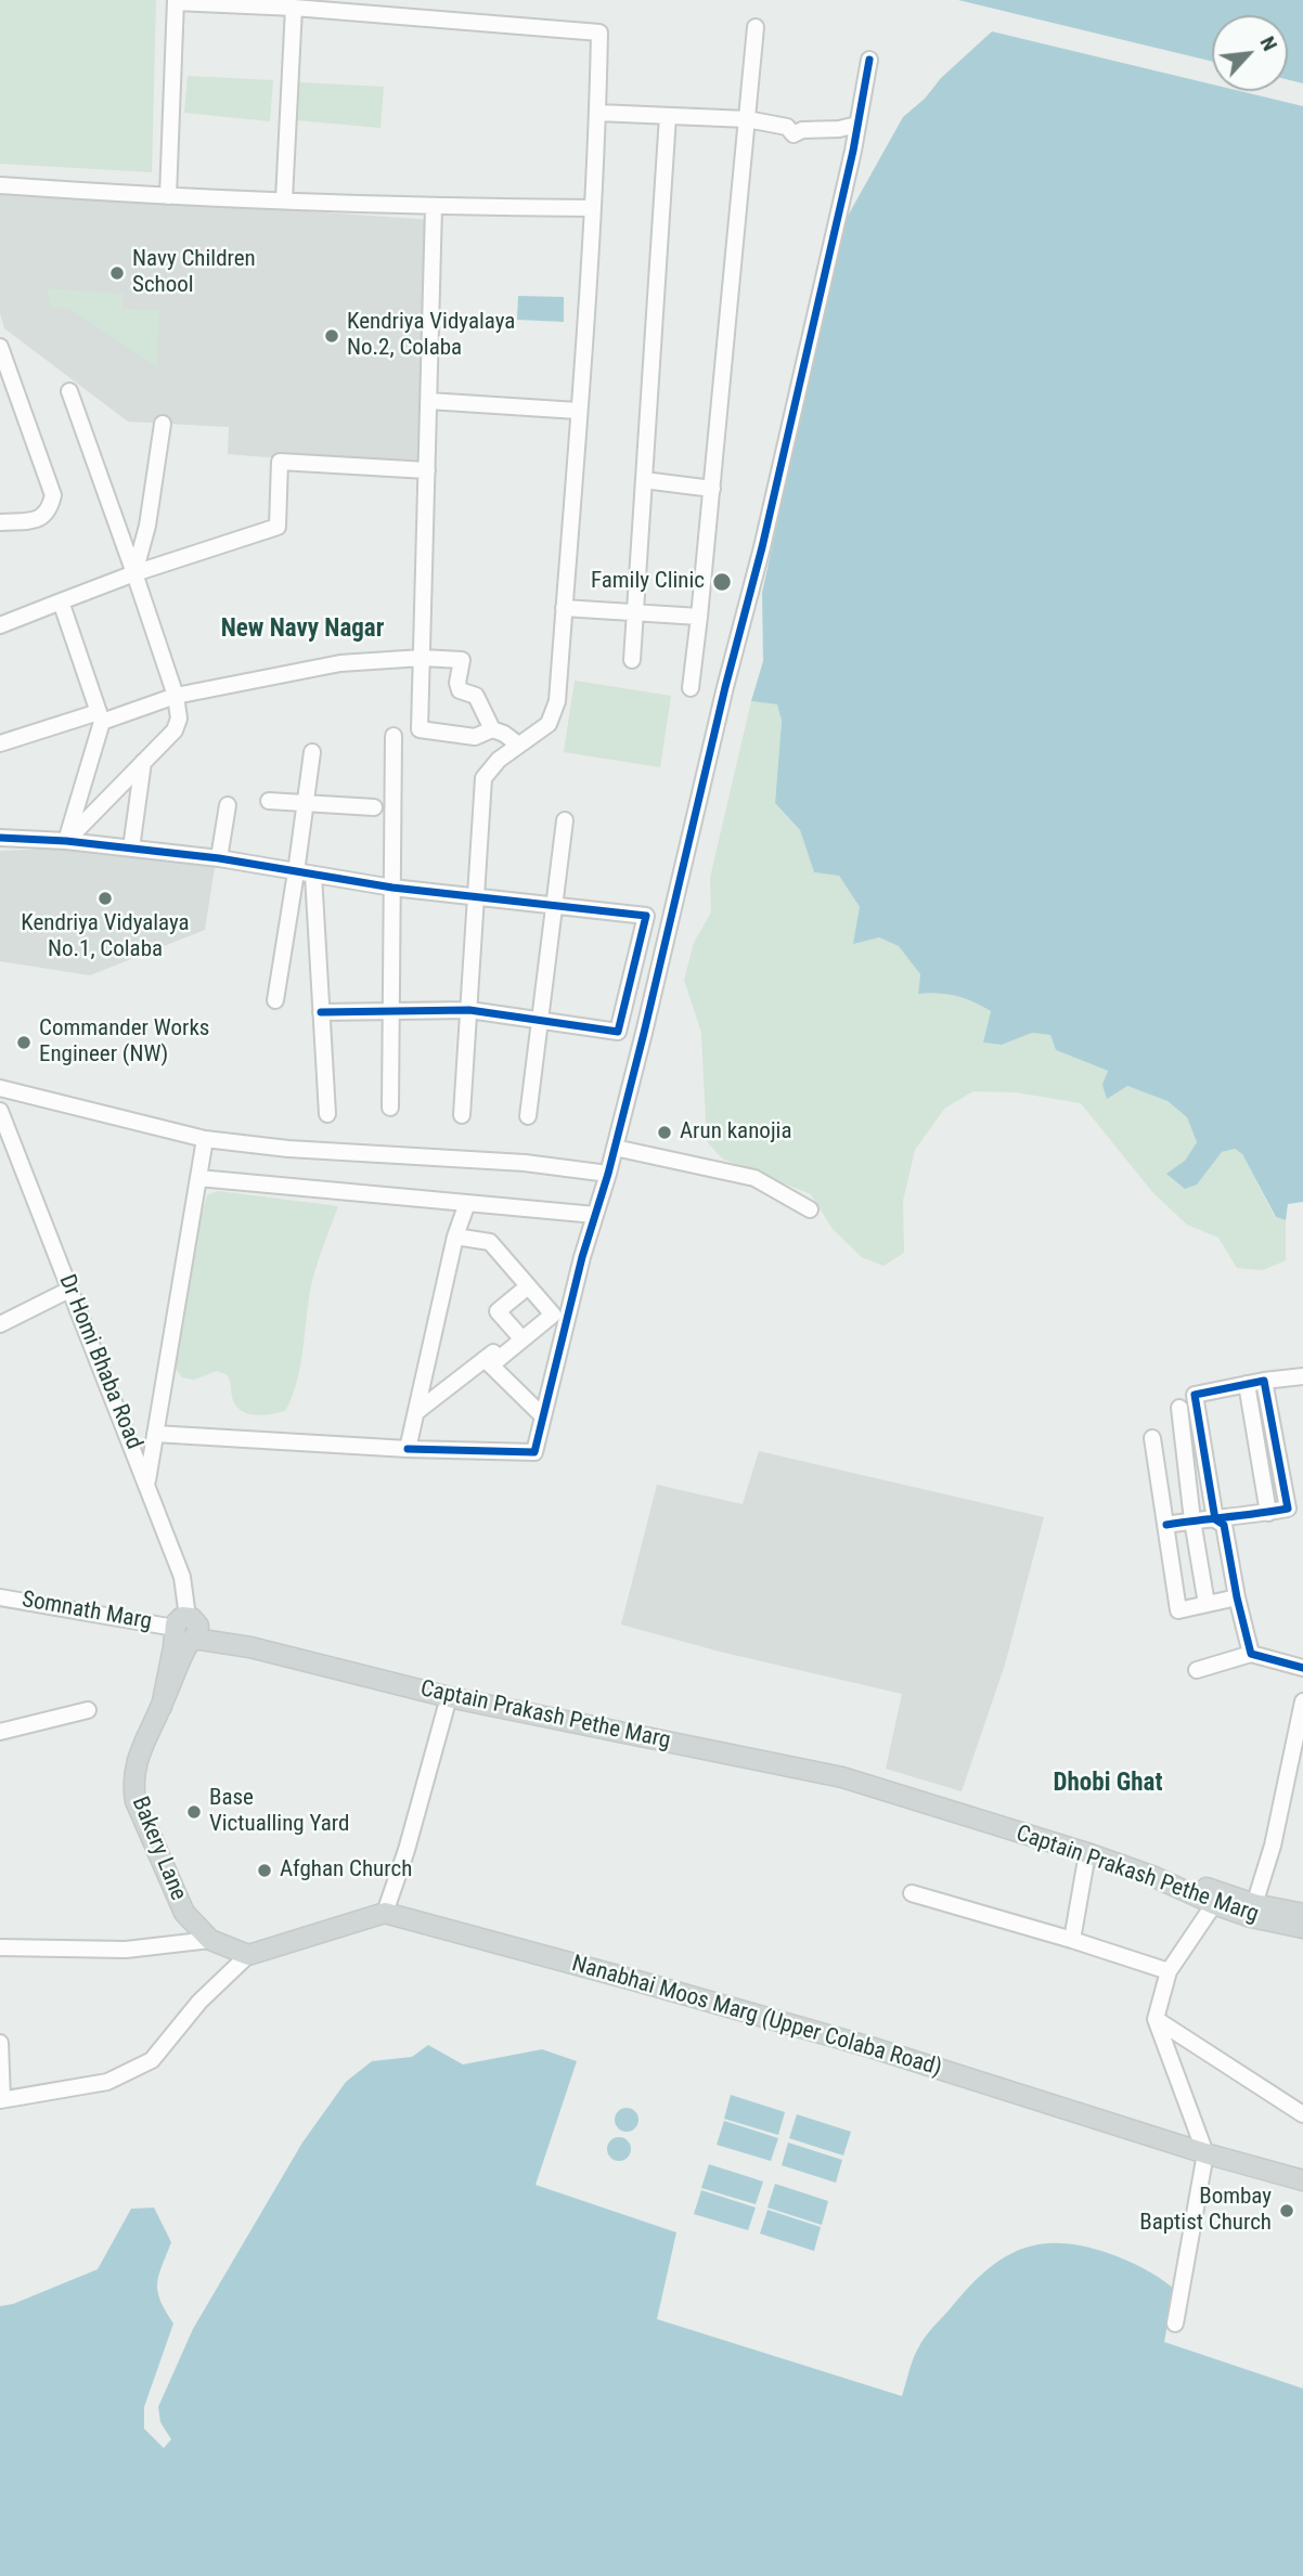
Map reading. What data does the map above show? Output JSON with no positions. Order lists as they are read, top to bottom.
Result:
{
  "streets": {
    "main road": ["Captain Prakash Pethe Marg", "Bakery Lane", "Nanabhai Moos Marg (Upper Colaba Road)"],
    "street": ["Dr Homi Bhaba Road", "Somnath Marg"]
  },
  "crossings": [
    ["Dr Homi Bhaba Road", "Somnath Marg"],
    ["Dr Homi Bhaba Road", "Captain Prakash Pethe Marg"],
    ["Dr Homi Bhaba Road", "Bakery Lane"],
    ["Somnath Marg", "Captain Prakash Pethe Marg"],
    ["Somnath Marg", "Bakery Lane"],
    ["Captain Prakash Pethe Marg", "Bakery Lane"]
  ],
  "districts": ["New Navy Nagar", "Dhobi Ghat"],
  "places": [
    "Navy Children School",
    "Kendriya Vidyalaya No.2, Colaba",
    "Family Clinic",
    "Kendriya Vidyalaya No.1, Colaba",
    "Commander Works Engineer (NW)",
    "Arun kanojia",
    "Base Victualling Yard",
    "Afghan Church",
    "Bombay Baptist Church"
  ],
  "north": "top right"
}
